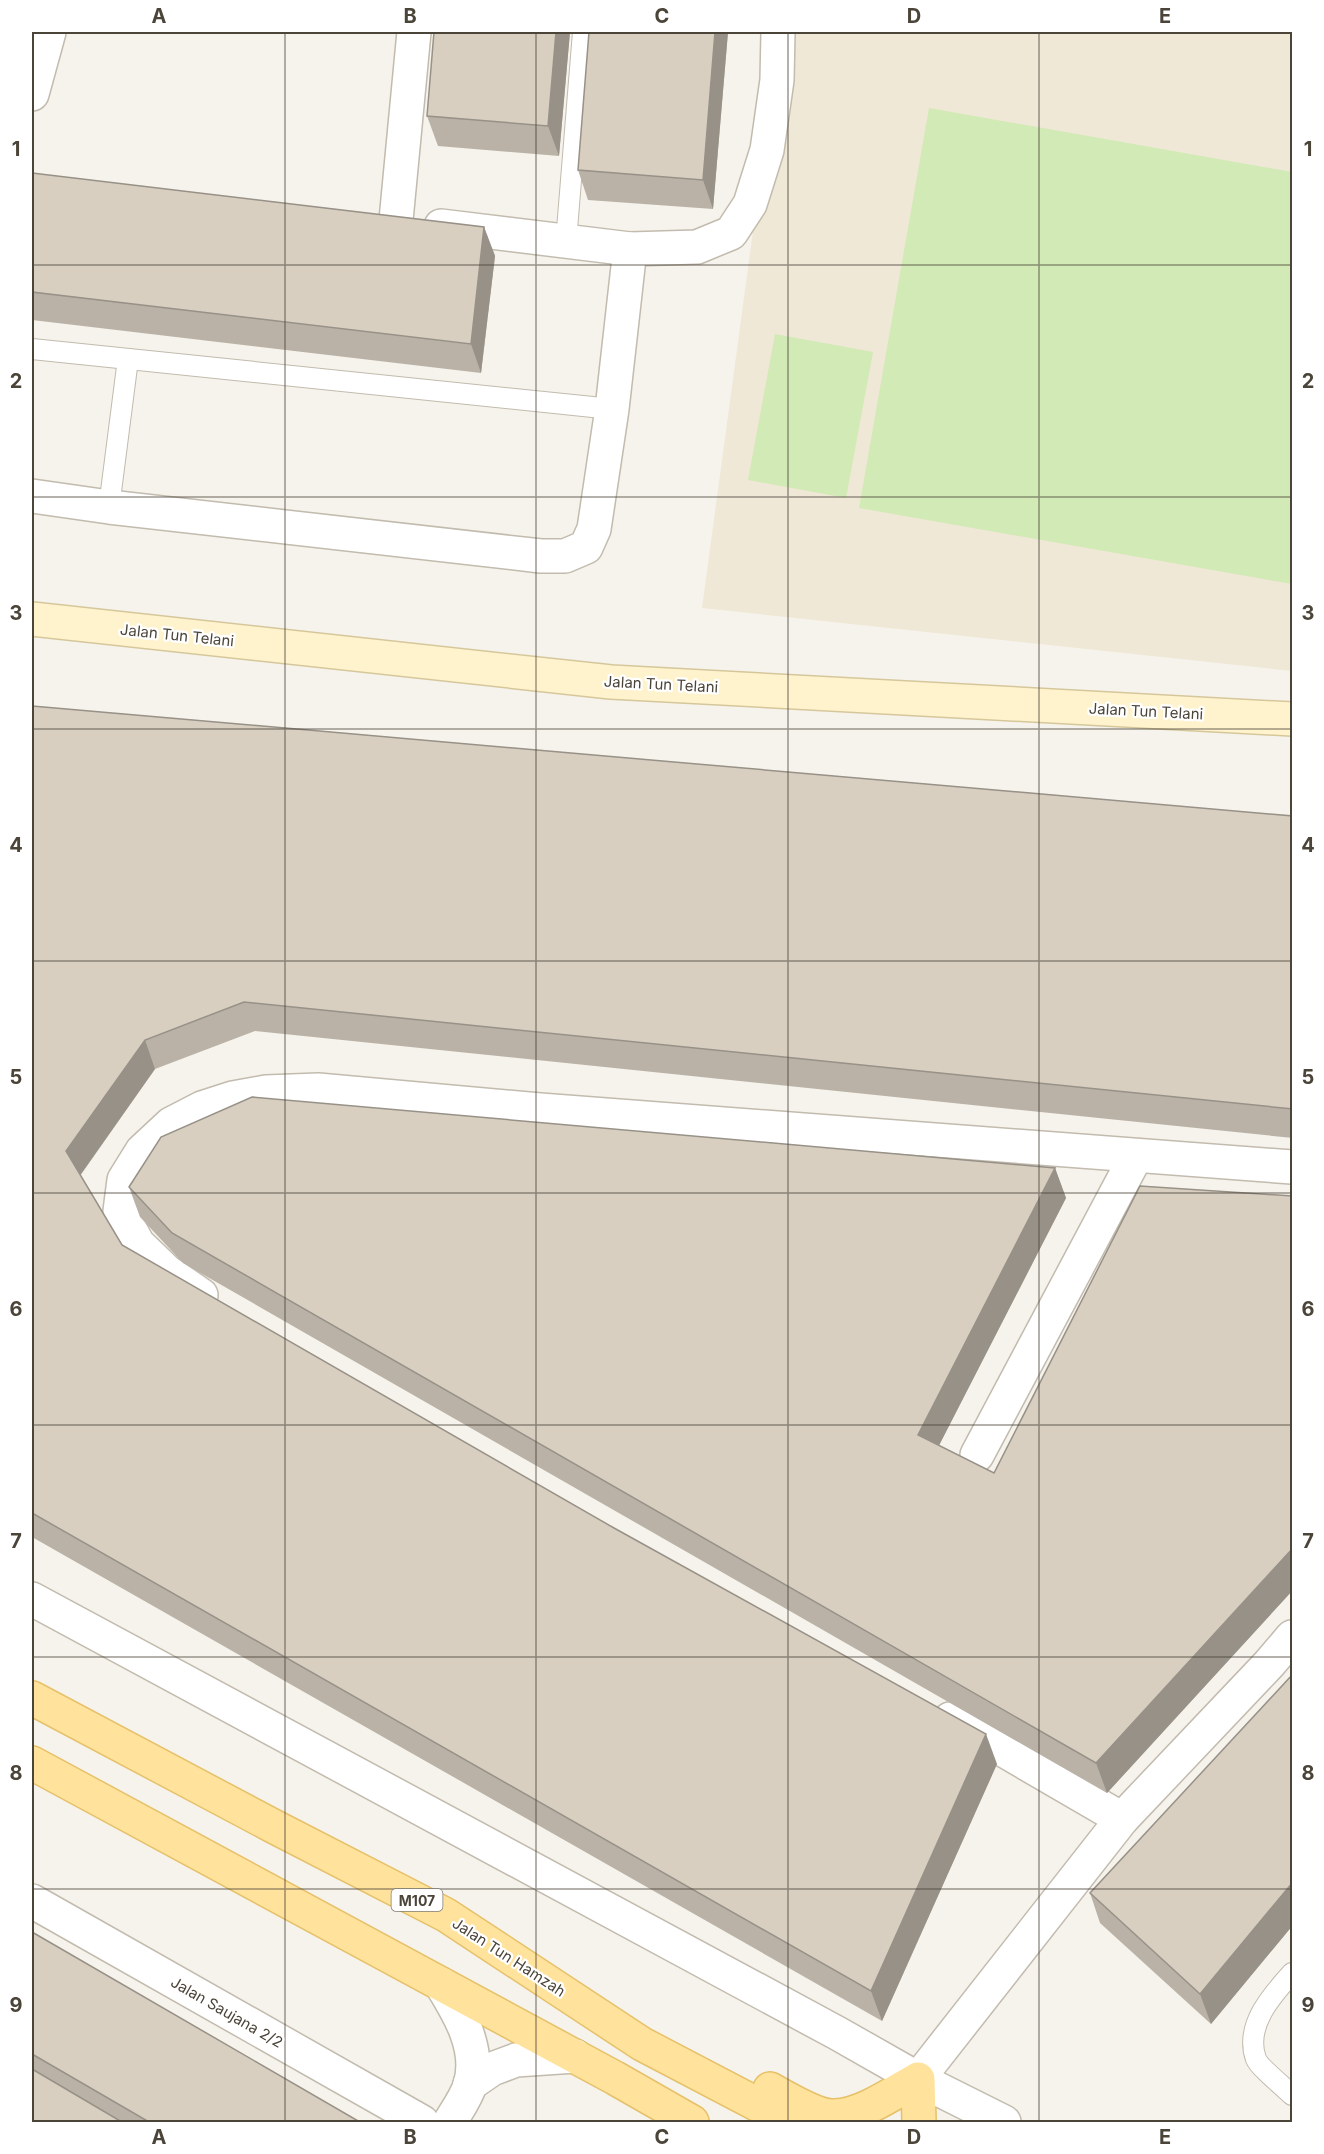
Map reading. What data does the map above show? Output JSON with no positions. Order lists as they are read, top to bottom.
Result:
{
  "streets": {
    "main road": ["M107", "Jalan Tun Hamzah"],
    "street": ["Jalan Tun Telani", "Jalan Saujana 2/2"]
  },
  "grid": {
    "columns": [
      "A",
      "B",
      "C",
      "D",
      "E"
    ],
    "rows": [
      "1",
      "2",
      "3",
      "4",
      "5",
      "6",
      "7",
      "8",
      "9"
    ]
  }
}
